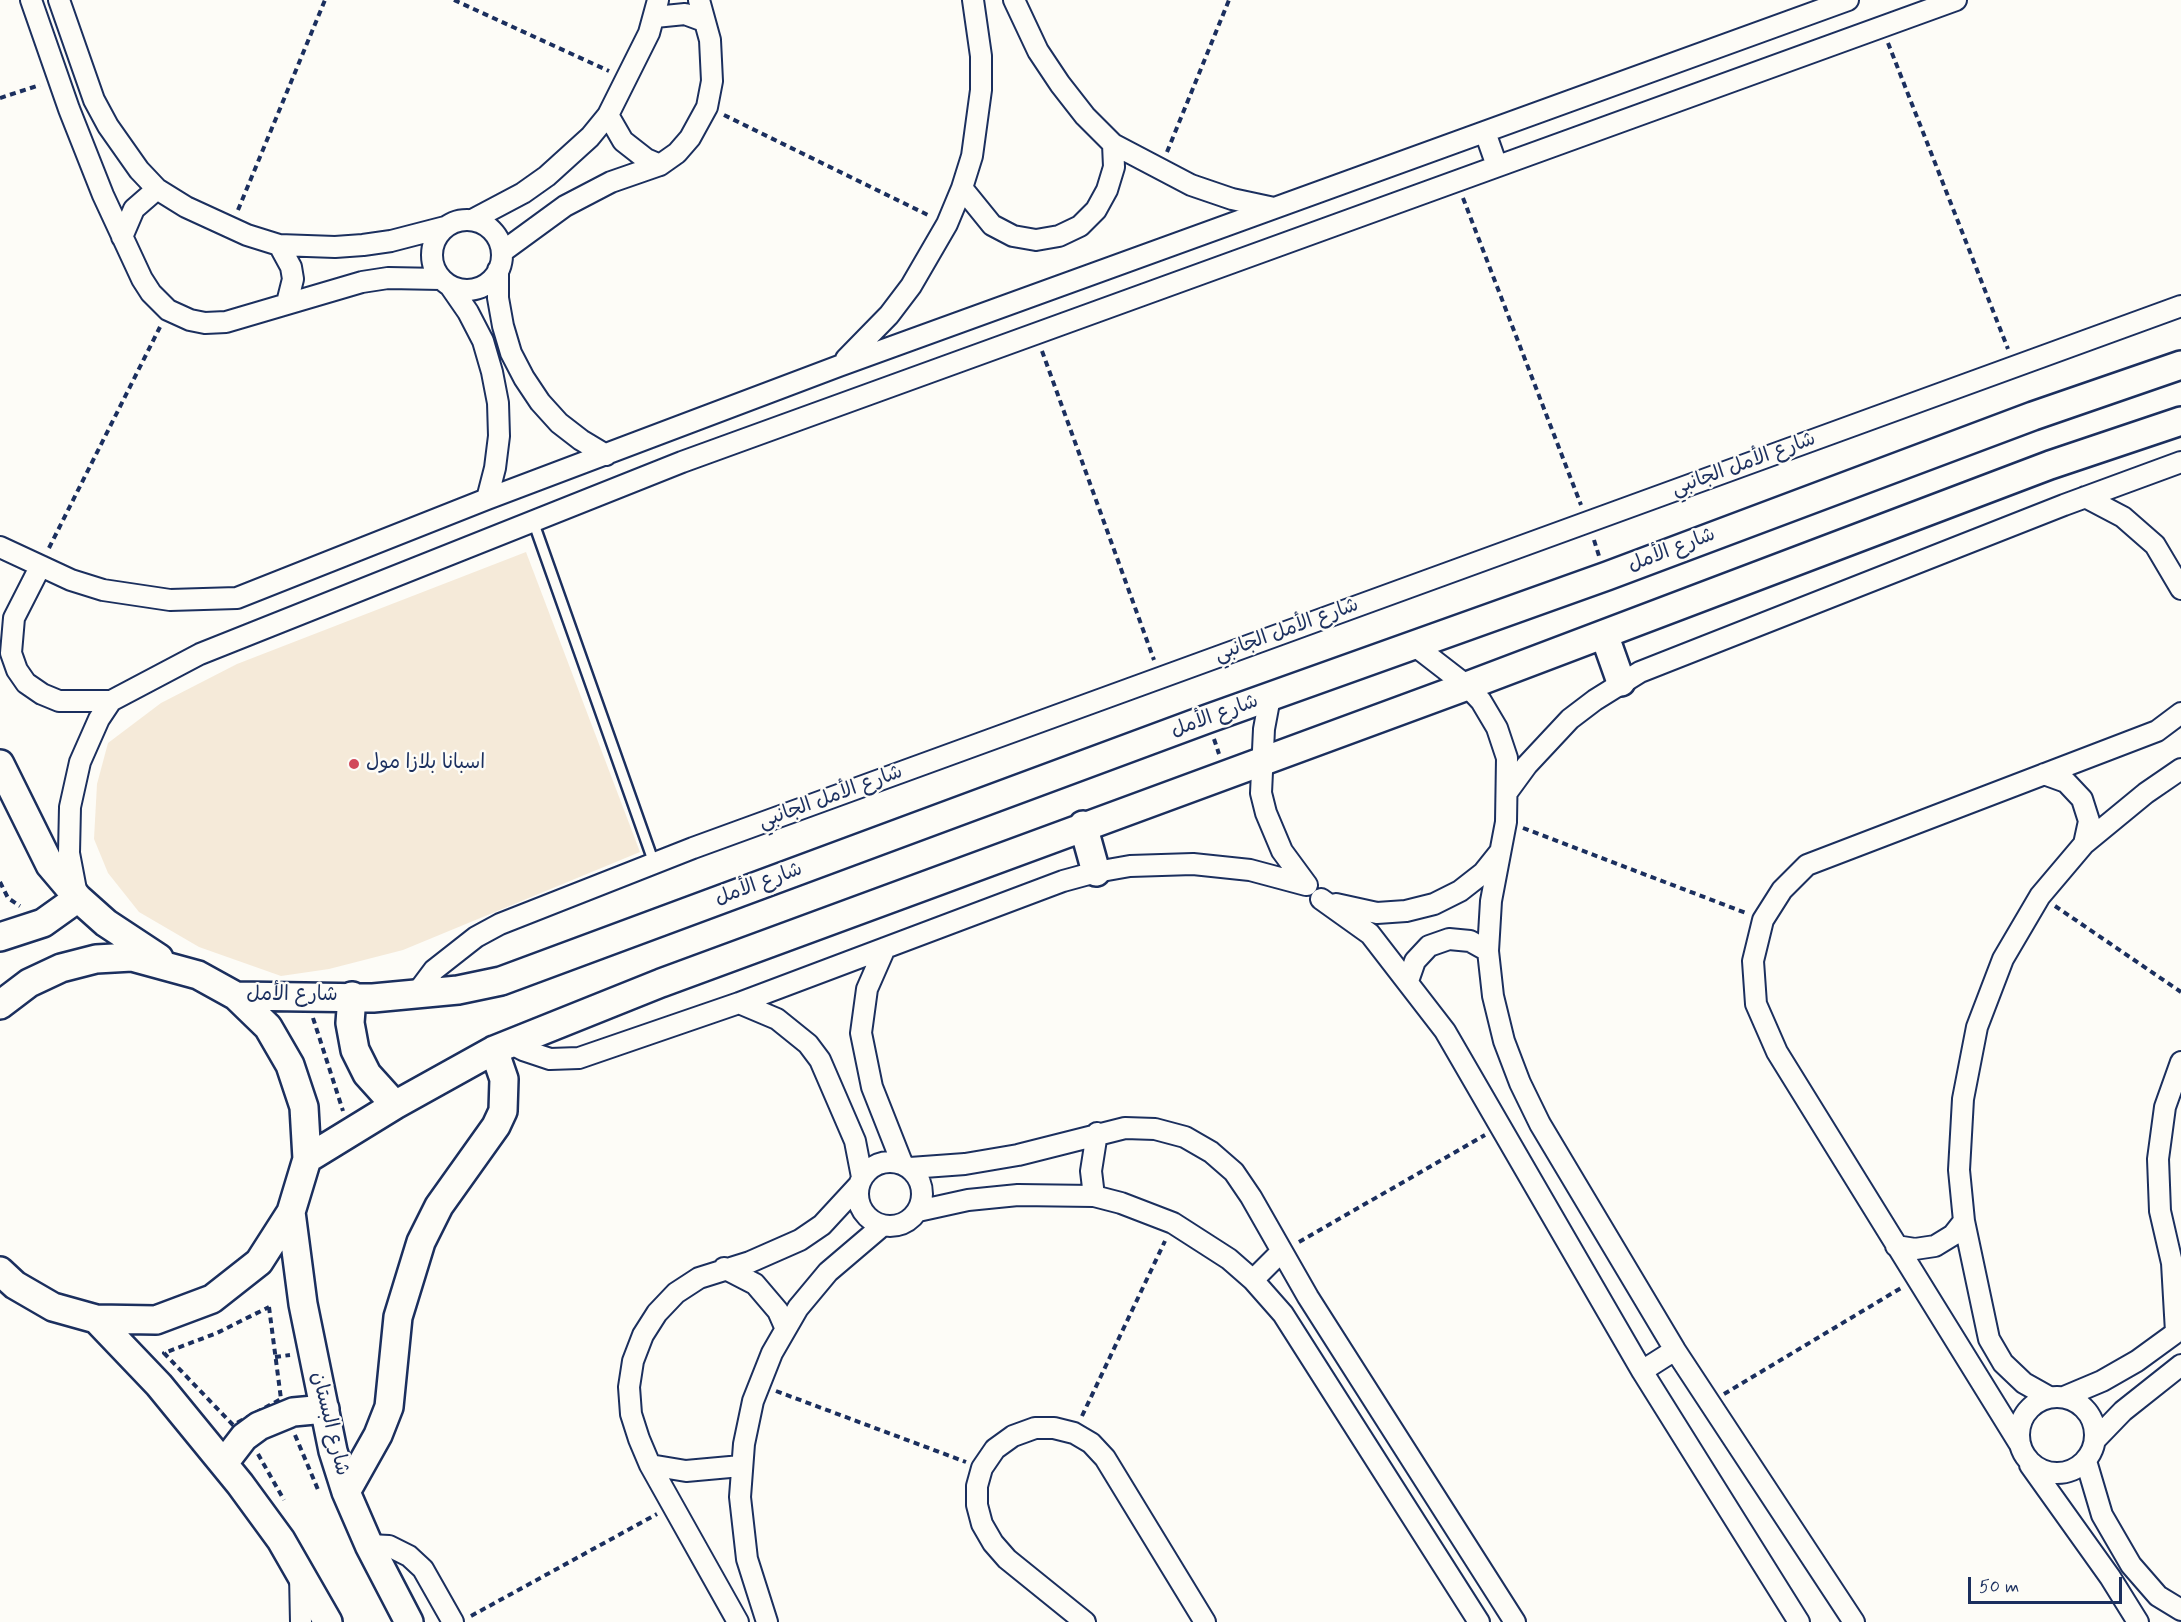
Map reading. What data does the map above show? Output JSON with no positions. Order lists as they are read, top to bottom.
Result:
{
  "streets": {
    "main road": ["شارع الأمل", "شارع البستان"],
    "street": ["شارع الأمل الجانبي"]
  },
  "crossings": [
    ["شارع الأمل الجانبي", "شارع الأمل"]
  ],
  "places": ["اسبانا بلازا مول"],
  "scale_bar": "50 m"
}
